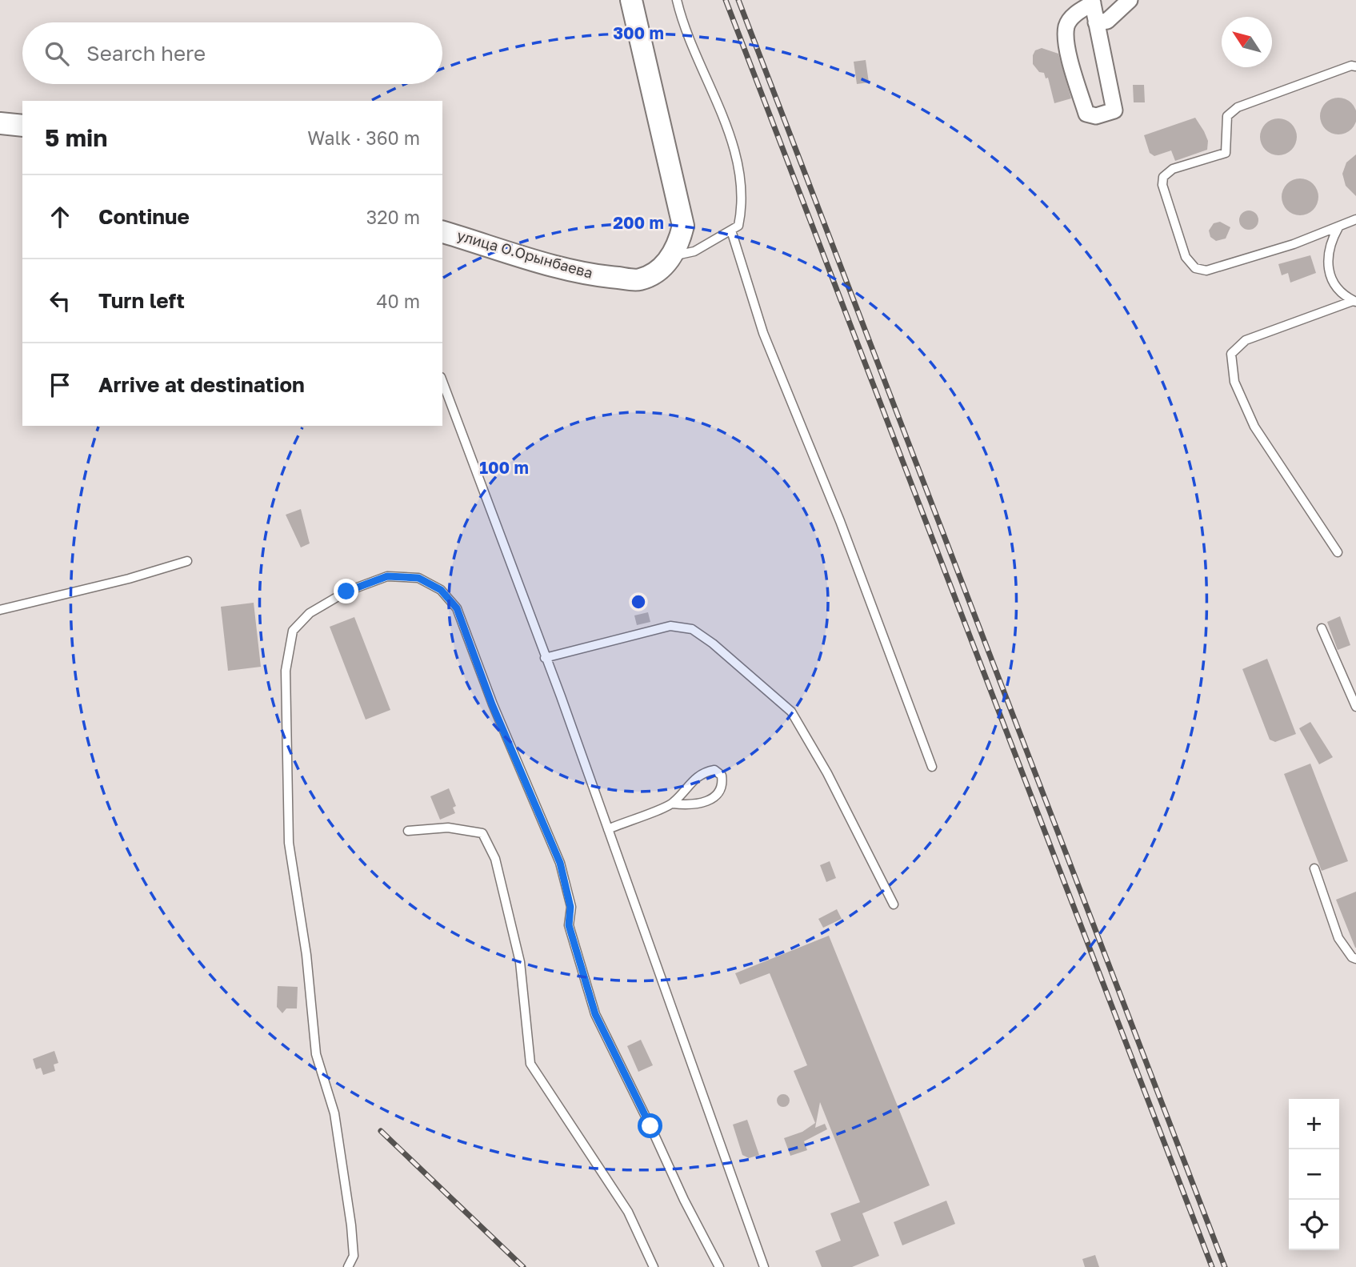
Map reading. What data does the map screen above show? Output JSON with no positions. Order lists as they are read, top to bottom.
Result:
{
  "streets": {
    "street": ["улица О.Орынбаева"]
  },
  "north": "top left",
  "page": {
    "search": "Search here",
    "heading": ["5 min", "Walk · 360 m"],
    "list": [
      ["Continue", "320 m"],
      ["Turn left", "40 m"],
      "Arrive at destination"
    ],
    "map_buttons": ["+", "−"]
  },
  "rings": ["300 m", "200 m", "100 m"]
}
